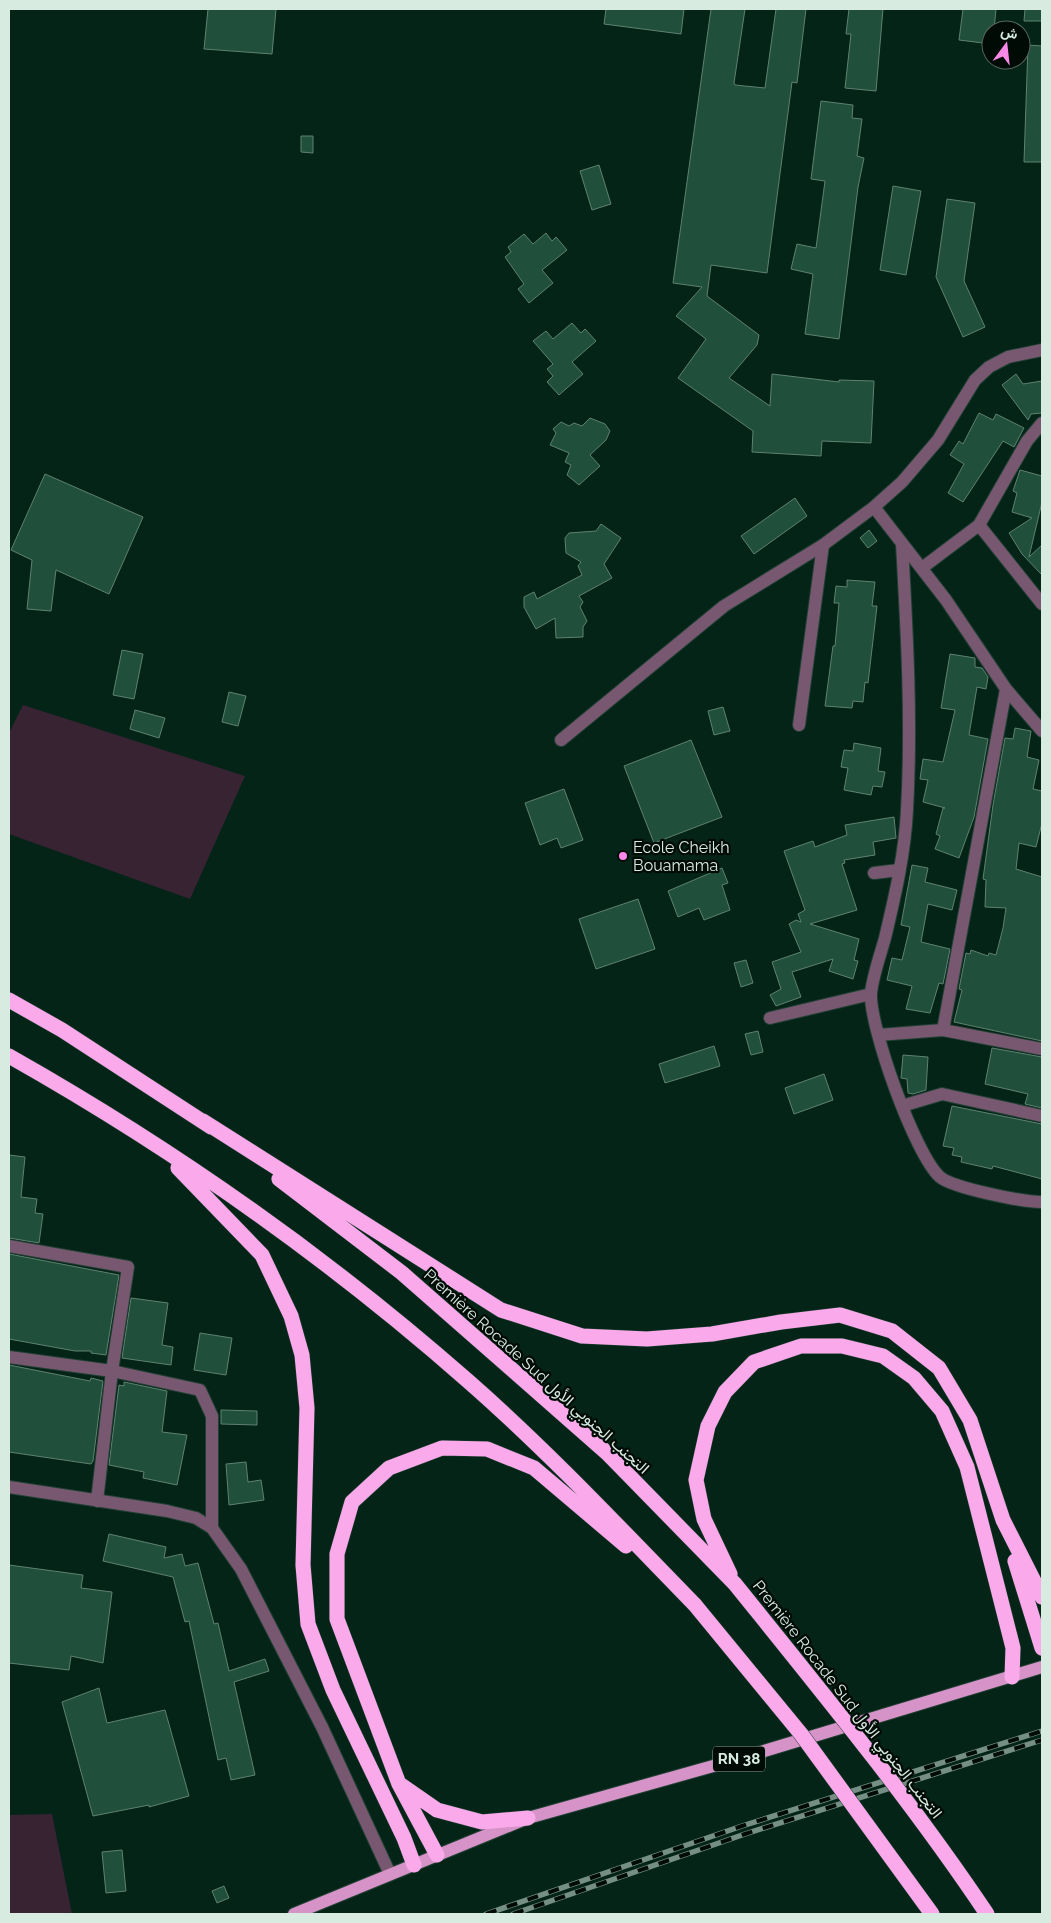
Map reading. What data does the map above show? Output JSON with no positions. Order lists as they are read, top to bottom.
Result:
{
  "streets": {
    "highway": ["Première Rocade Sud التجنب الجنوبي الأول"],
    "main road": ["RN 38"]
  },
  "places": ["Ecole Cheikh Bouamama"],
  "north": "top"
}
